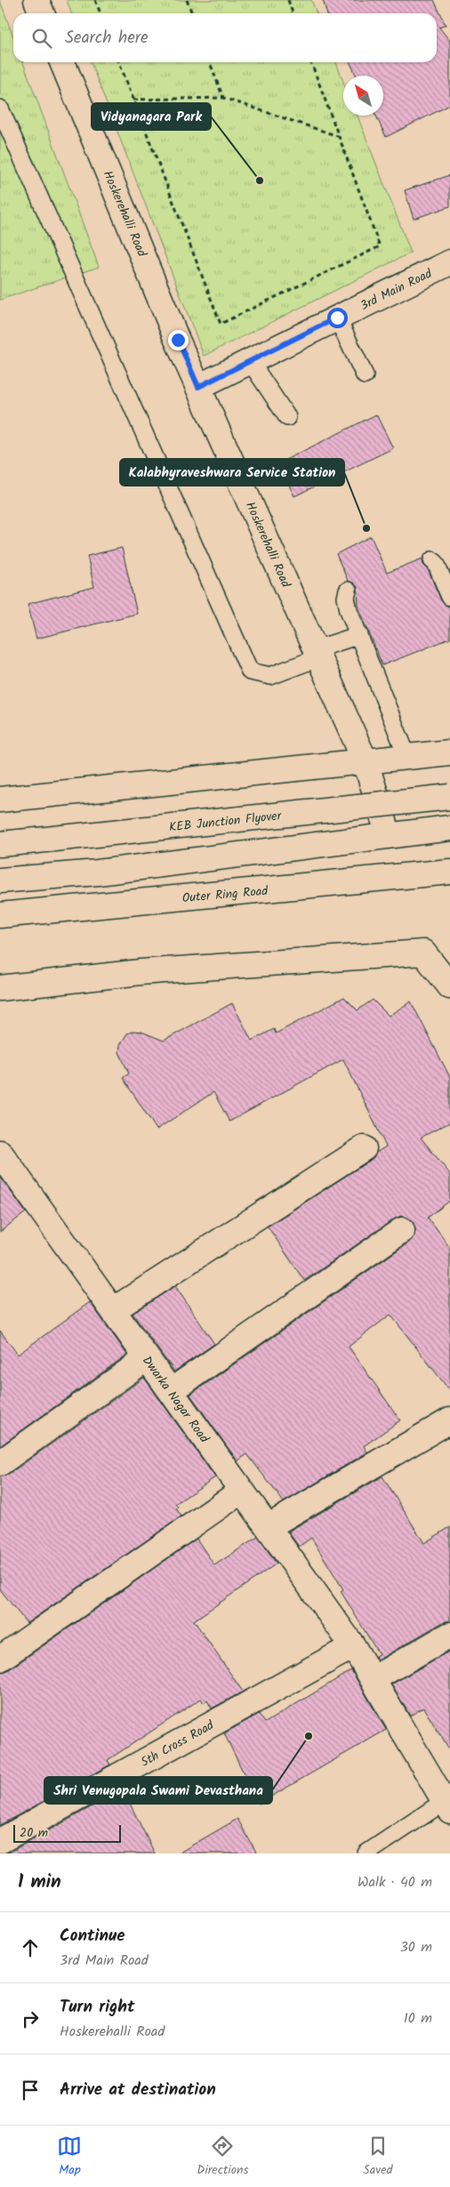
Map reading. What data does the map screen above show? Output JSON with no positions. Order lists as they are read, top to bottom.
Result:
{
  "streets": {
    "main road": [
      "Hoskerehalli Road",
      "3rd Main Road",
      "KEB Junction Flyover",
      "Outer Ring Road",
      "Dwarka Nagar Road",
      "5th Cross Road"
    ]
  },
  "crossings": [
    ["Hoskerehalli Road", "3rd Main Road"],
    ["Dwarka Nagar Road", "5th Cross Road"]
  ],
  "places": ["Vidyanagara Park", "Kalabhyraveshwara Service Station", "Shri Venugopala Swami Devasthana"],
  "scale_bar": "20 m",
  "north": "top left",
  "page": {
    "search": "Search here",
    "scale": "20 m",
    "heading": ["1 min", "Walk · 40 m"],
    "list": [
      ["Continue", "3rd Main Road", "30 m"],
      ["Turn right", "Hoskerehalli Road", "10 m"],
      "Arrive at destination"
    ],
    "nav": ["Map", "Directions", "Saved"]
  }
}
